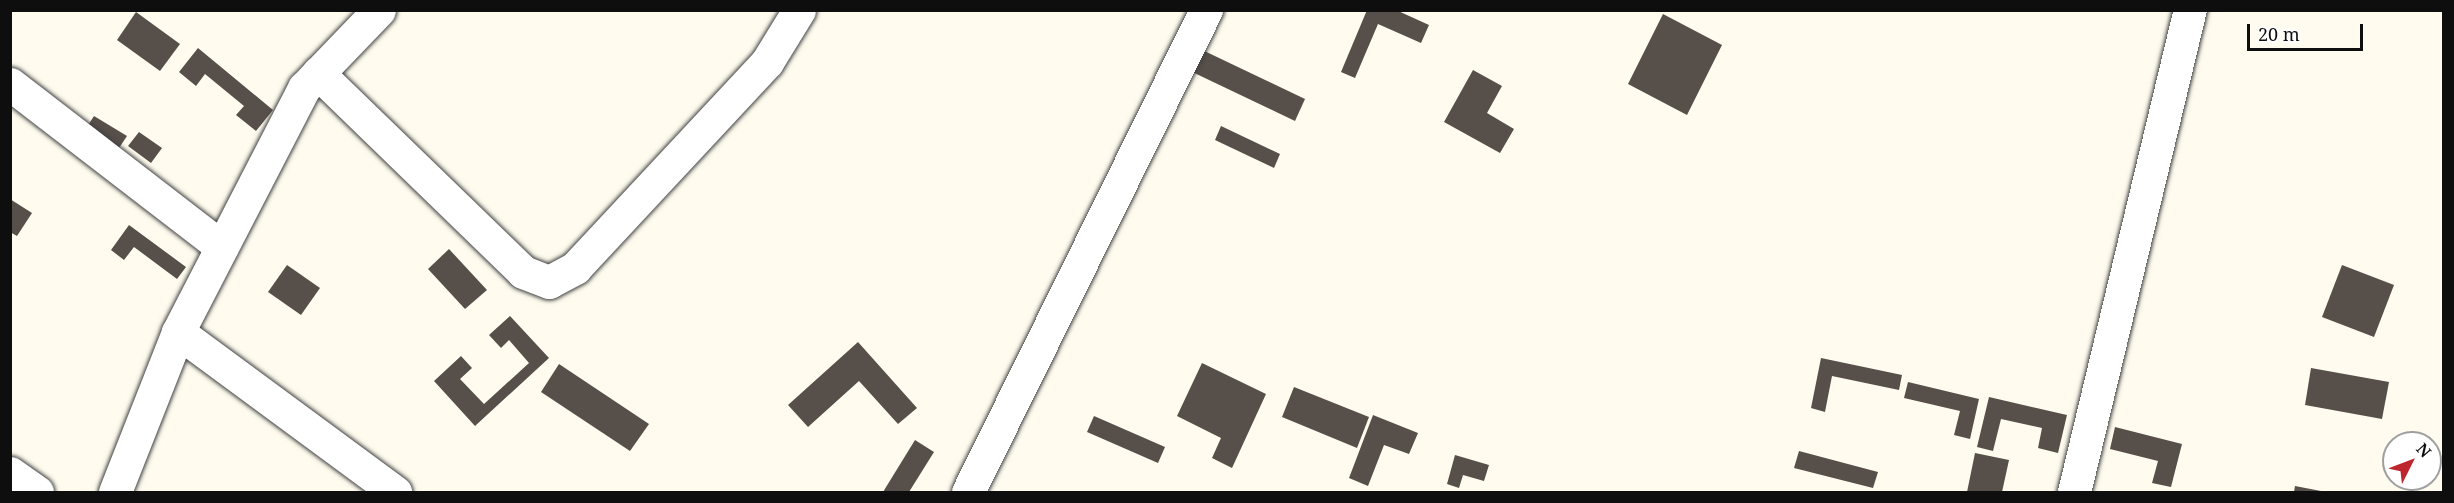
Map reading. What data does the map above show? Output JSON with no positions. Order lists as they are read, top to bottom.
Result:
{
  "scale_bar": "20 m",
  "north": "top right"
}
